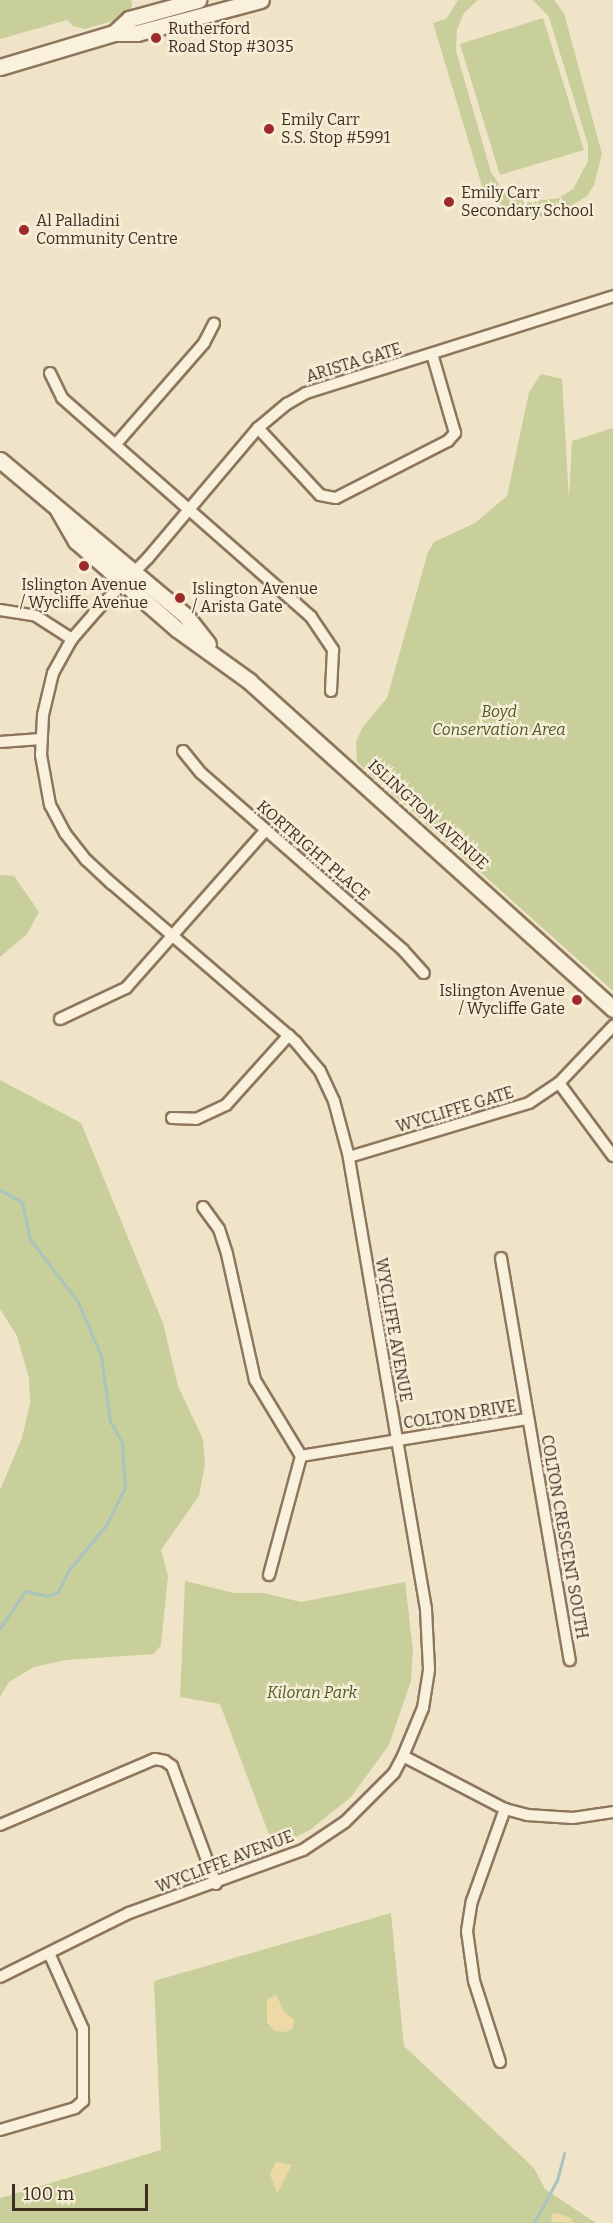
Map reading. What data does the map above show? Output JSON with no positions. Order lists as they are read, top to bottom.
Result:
{
  "streets": {
    "main road": ["ISLINGTON AVENUE"],
    "street": [
      "ARISTA GATE",
      "KORTRIGHT PLACE",
      "WYCLIFFE GATE",
      "WYCLIFFE AVENUE",
      "COLTON DRIVE",
      "COLTON CRESCENT SOUTH"
    ]
  },
  "crossings": [
    ["ARISTA GATE", "ISLINGTON AVENUE"],
    ["ARISTA GATE", "WYCLIFFE AVENUE"],
    ["ISLINGTON AVENUE", "WYCLIFFE AVENUE"],
    ["WYCLIFFE GATE", "WYCLIFFE AVENUE"],
    ["WYCLIFFE AVENUE", "COLTON DRIVE"],
    ["COLTON DRIVE", "COLTON CRESCENT SOUTH"]
  ],
  "parks": ["Boyd Conservation Area", "Kiloran Park"],
  "places": [
    "Rutherford Road Stop #3035",
    "Emily Carr S.S. Stop #5991",
    "Emily Carr Secondary School",
    "Al Palladini Community Centre",
    "Islington Avenue / Wycliffe Avenue",
    "Islington Avenue / Arista Gate",
    "Islington Avenue / Wycliffe Gate"
  ],
  "scale_bar": "100 m"
}
